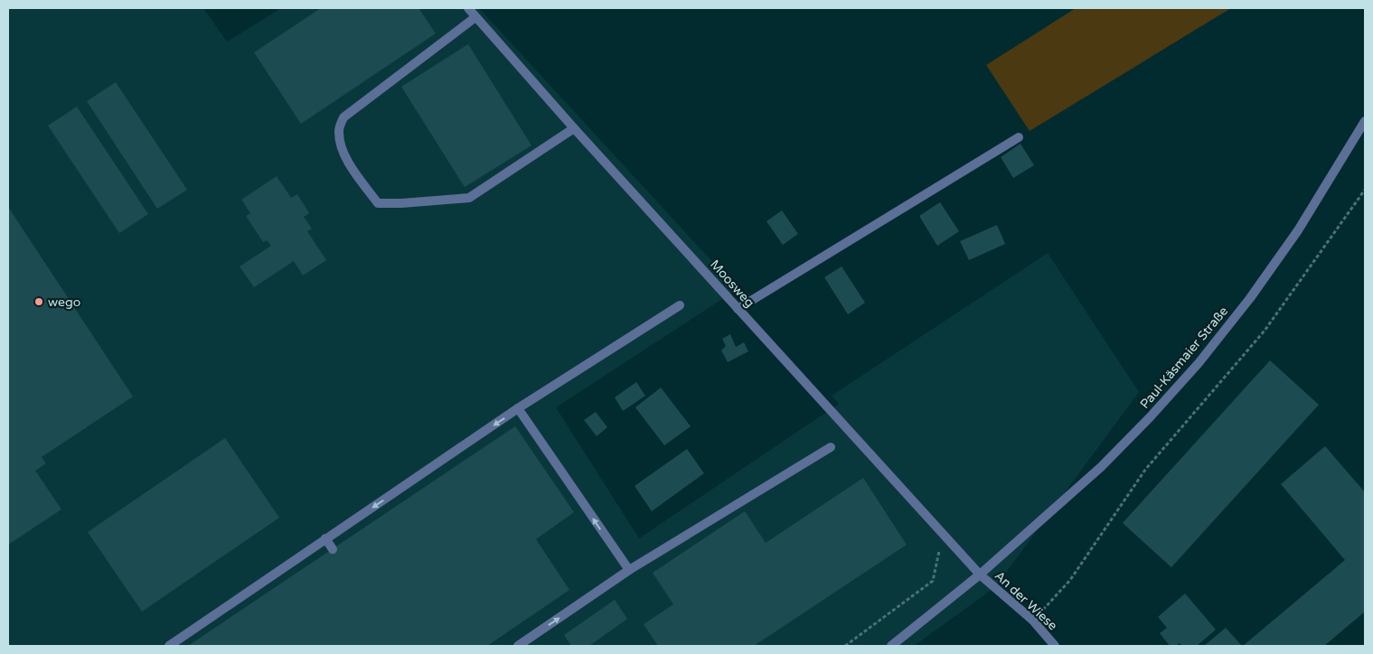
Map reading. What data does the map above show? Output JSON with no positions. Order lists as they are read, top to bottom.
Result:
{
  "streets": {
    "street": ["Moosweg", "Paul-Käsmaier Straße", "An der Wiese"]
  },
  "crossings": [
    ["Moosweg", "Paul-Käsmaier Straße"],
    ["Moosweg", "An der Wiese"],
    ["Paul-Käsmaier Straße", "An der Wiese"]
  ],
  "places": ["wego"]
}
